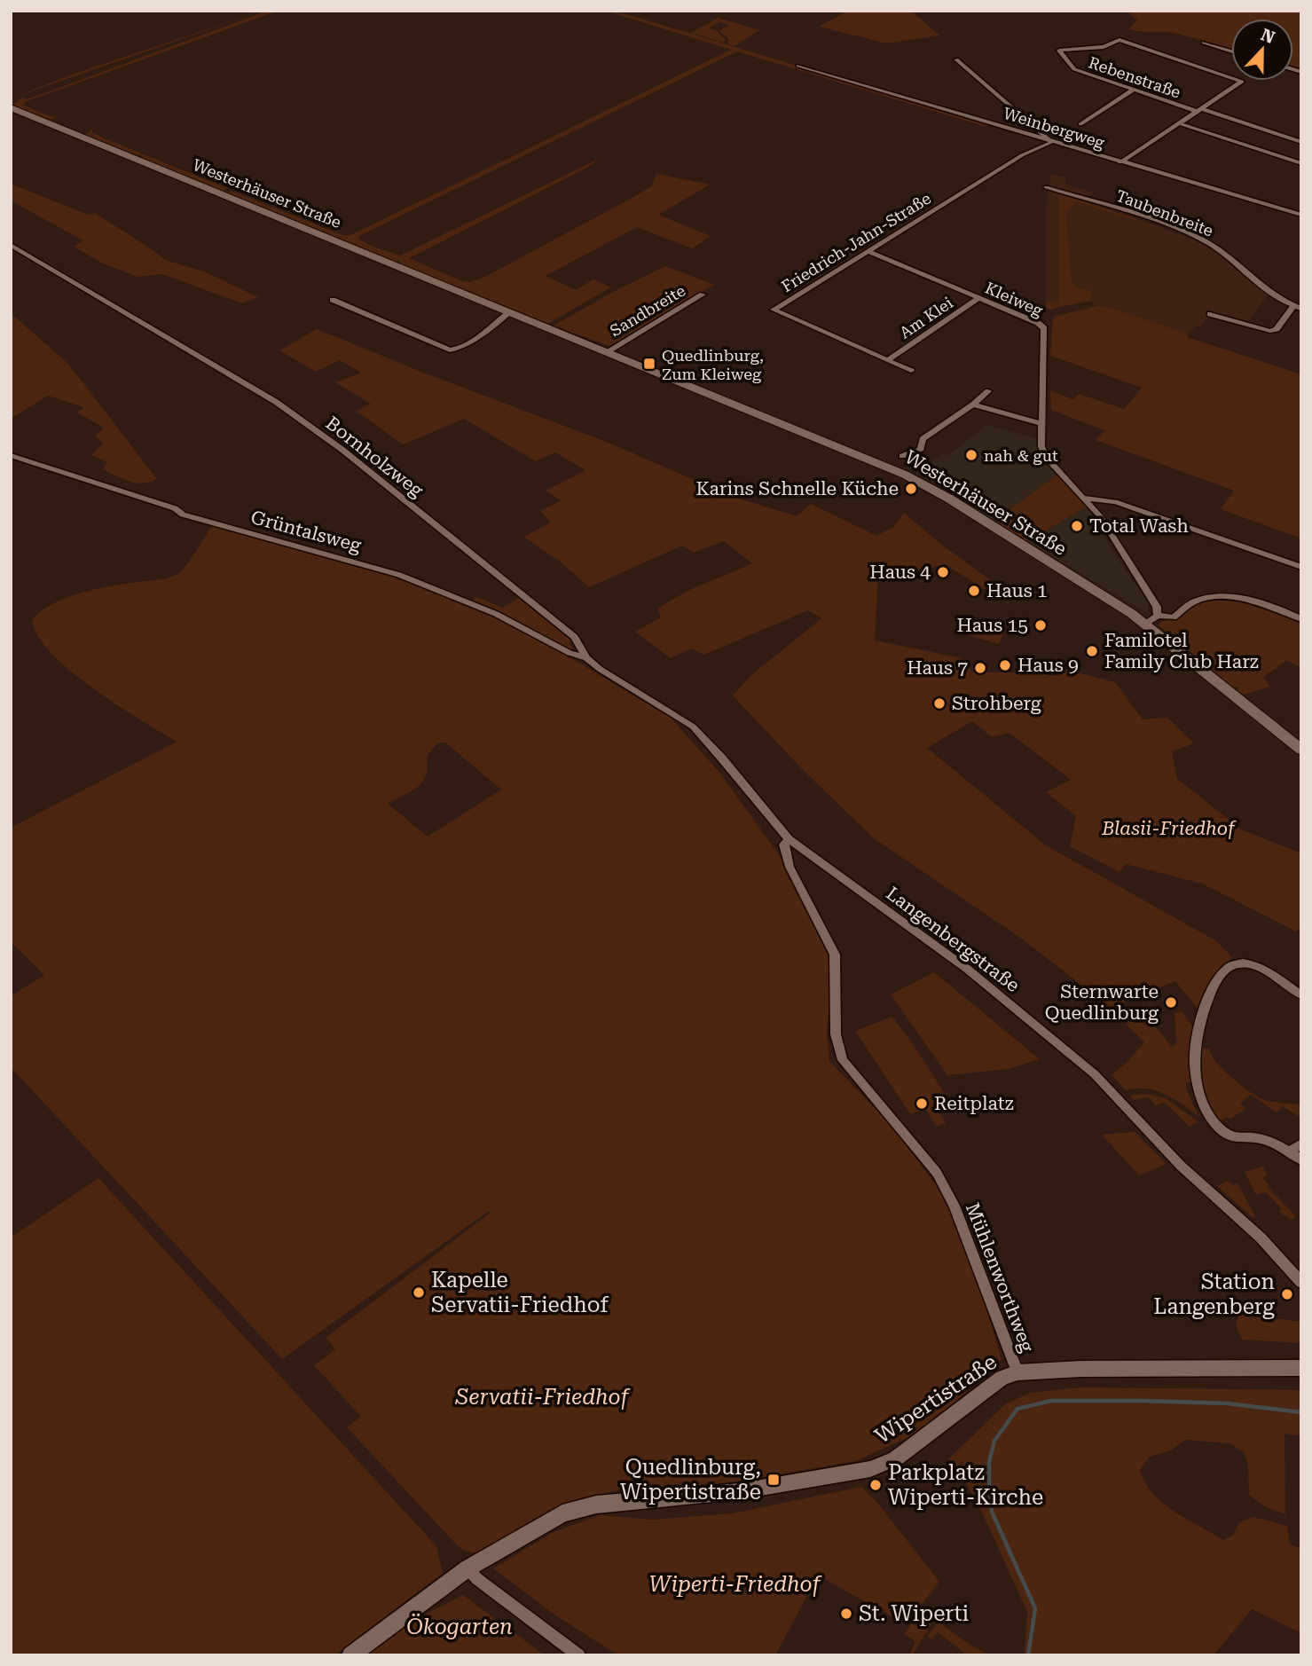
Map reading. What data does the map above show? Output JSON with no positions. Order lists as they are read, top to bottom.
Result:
{
  "streets": {
    "main road": ["Westerhäuser Straße"],
    "street": [
      "Rebenstraße",
      "Weinbergweg",
      "Taubenbreite",
      "Friedrich-Jahn-Straße",
      "Kleiweg",
      "Sandbreite",
      "Am Klei",
      "Bornholzweg",
      "Grüntalsweg",
      "Langenbergstraße",
      "Mühlenworthweg",
      "Wipertistraße"
    ]
  },
  "crossings": [
    ["Weinbergweg", "Friedrich-Jahn-Straße"],
    ["Westerhäuser Straße", "Sandbreite"],
    ["Friedrich-Jahn-Straße", "Kleiweg"],
    ["Friedrich-Jahn-Straße", "Am Klei"],
    ["Kleiweg", "Am Klei"],
    ["Bornholzweg", "Grüntalsweg"],
    ["Bornholzweg", "Langenbergstraße"],
    ["Langenbergstraße", "Mühlenworthweg"],
    ["Mühlenworthweg", "Wipertistraße"]
  ],
  "parks": [
    "Blasii-Friedhof",
    "Servatii-Friedhof",
    "Wiperti-Friedhof",
    "Ökogarten"
  ],
  "places": {
    "transit": ["Quedlinburg, Zum Kleiweg", "Quedlinburg, Wipertistraße"],
    "other": [
      "nah & gut",
      "Karins Schnelle Küche",
      "Total Wash",
      "Haus 4",
      "Haus 1",
      "Haus 15",
      "Familotel Family Club Harz",
      "Haus 9",
      "Haus 7",
      "Strohberg",
      "Sternwarte Quedlinburg",
      "Reitplatz",
      "Kapelle Servatii-Friedhof",
      "Station Langenberg",
      "Parkplatz Wiperti-Kirche",
      "St. Wiperti"
    ]
  },
  "north": "top"
}
